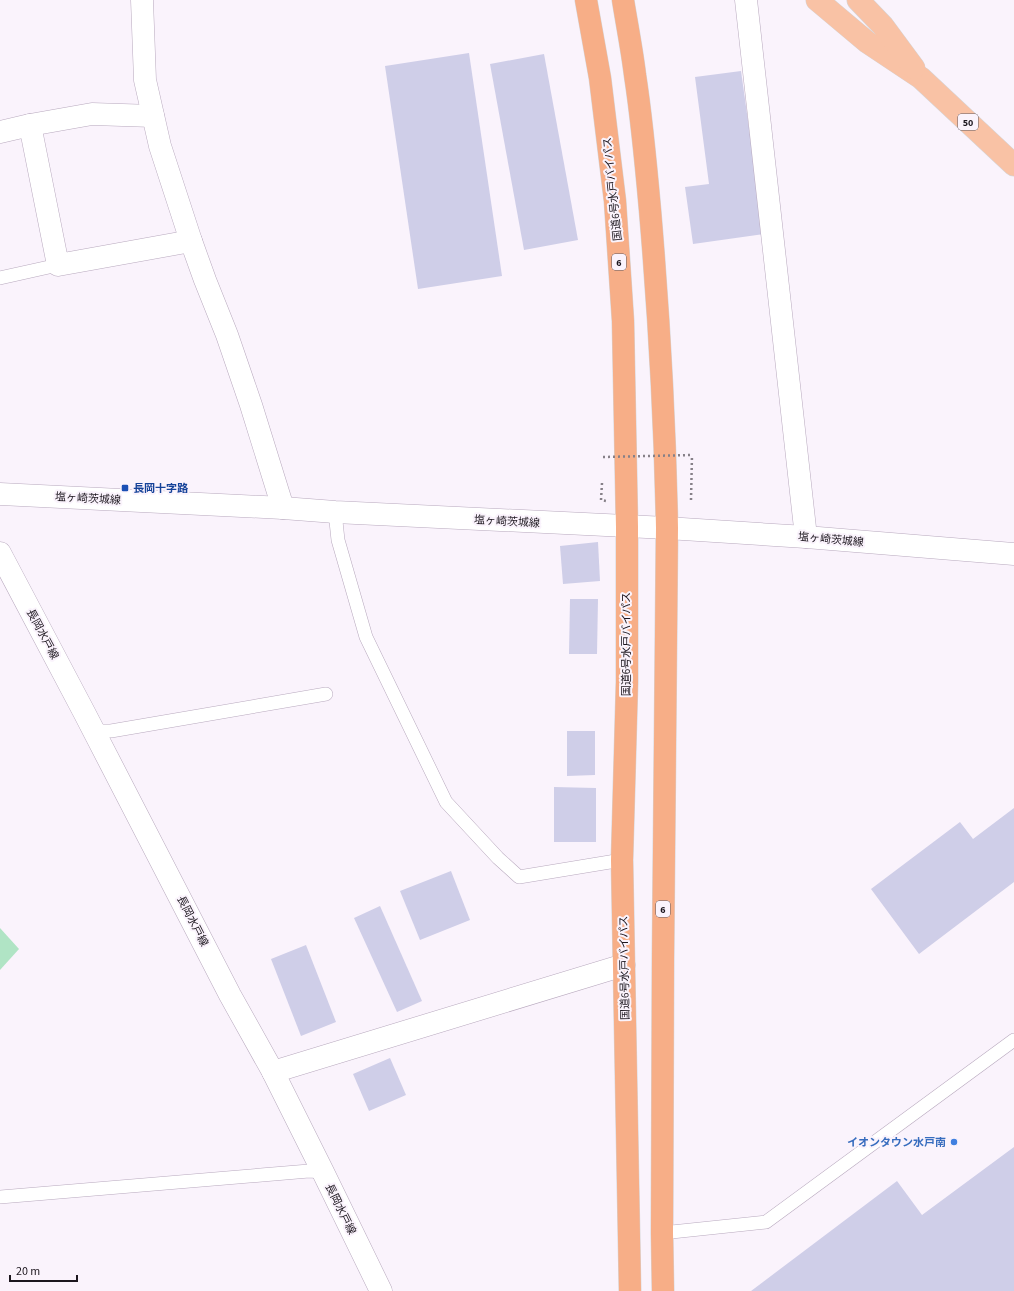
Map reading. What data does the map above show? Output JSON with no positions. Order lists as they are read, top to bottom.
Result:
{
  "streets": {
    "highway": ["国道6号水戸バイパス", "6"],
    "main road": ["50"],
    "street": ["塩ヶ崎茨城線", "長岡水戸線"]
  },
  "crossings": [
    ["国道6号水戸バイパス", "塩ヶ崎茨城線"],
    ["6", "塩ヶ崎茨城線"]
  ],
  "places": {
    "transit": ["長岡十字路"],
    "other": ["イオンタウン水戸南"]
  },
  "scale_bar": "20 m"
}
